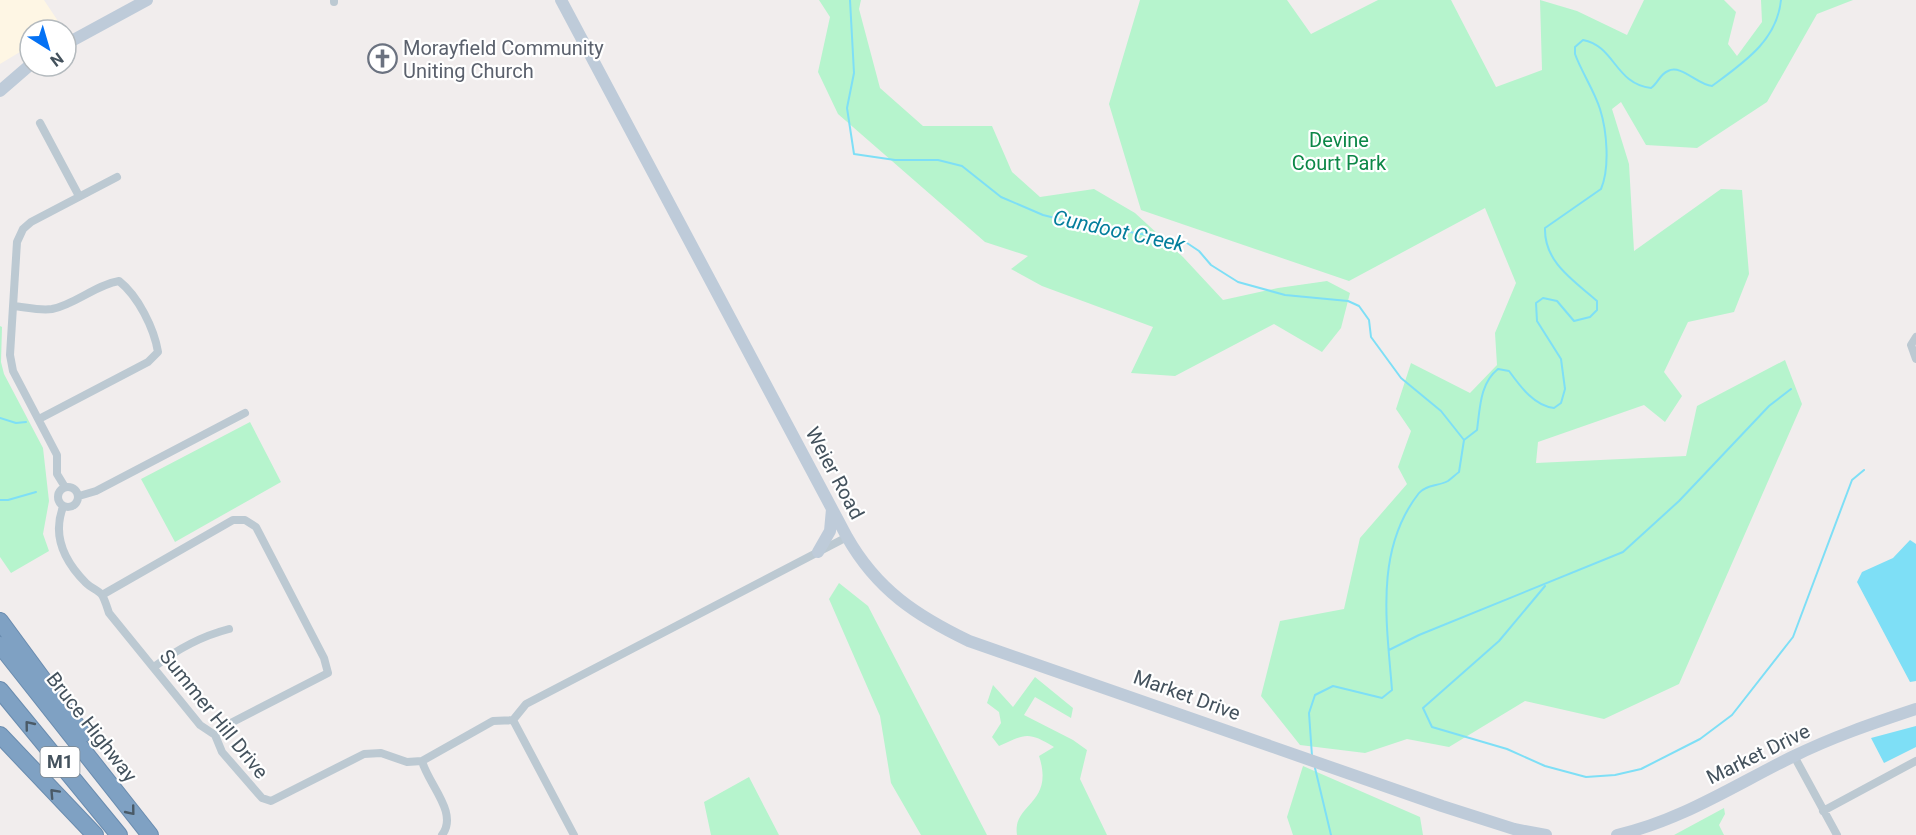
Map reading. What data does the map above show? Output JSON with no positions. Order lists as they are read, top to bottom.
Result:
{
  "streets": {
    "highway": ["Bruce Highway", "M1"],
    "street": ["Weier Road", "Market Drive", "Summer Hill Drive"]
  },
  "crossings": [
    ["Weier Road", "Market Drive"]
  ],
  "water": ["Cundoot Creek"],
  "parks": ["Devine Court Park"],
  "places": {
    "church": ["Morayfield Community Uniting Church"]
  },
  "north": "bottom right"
}
